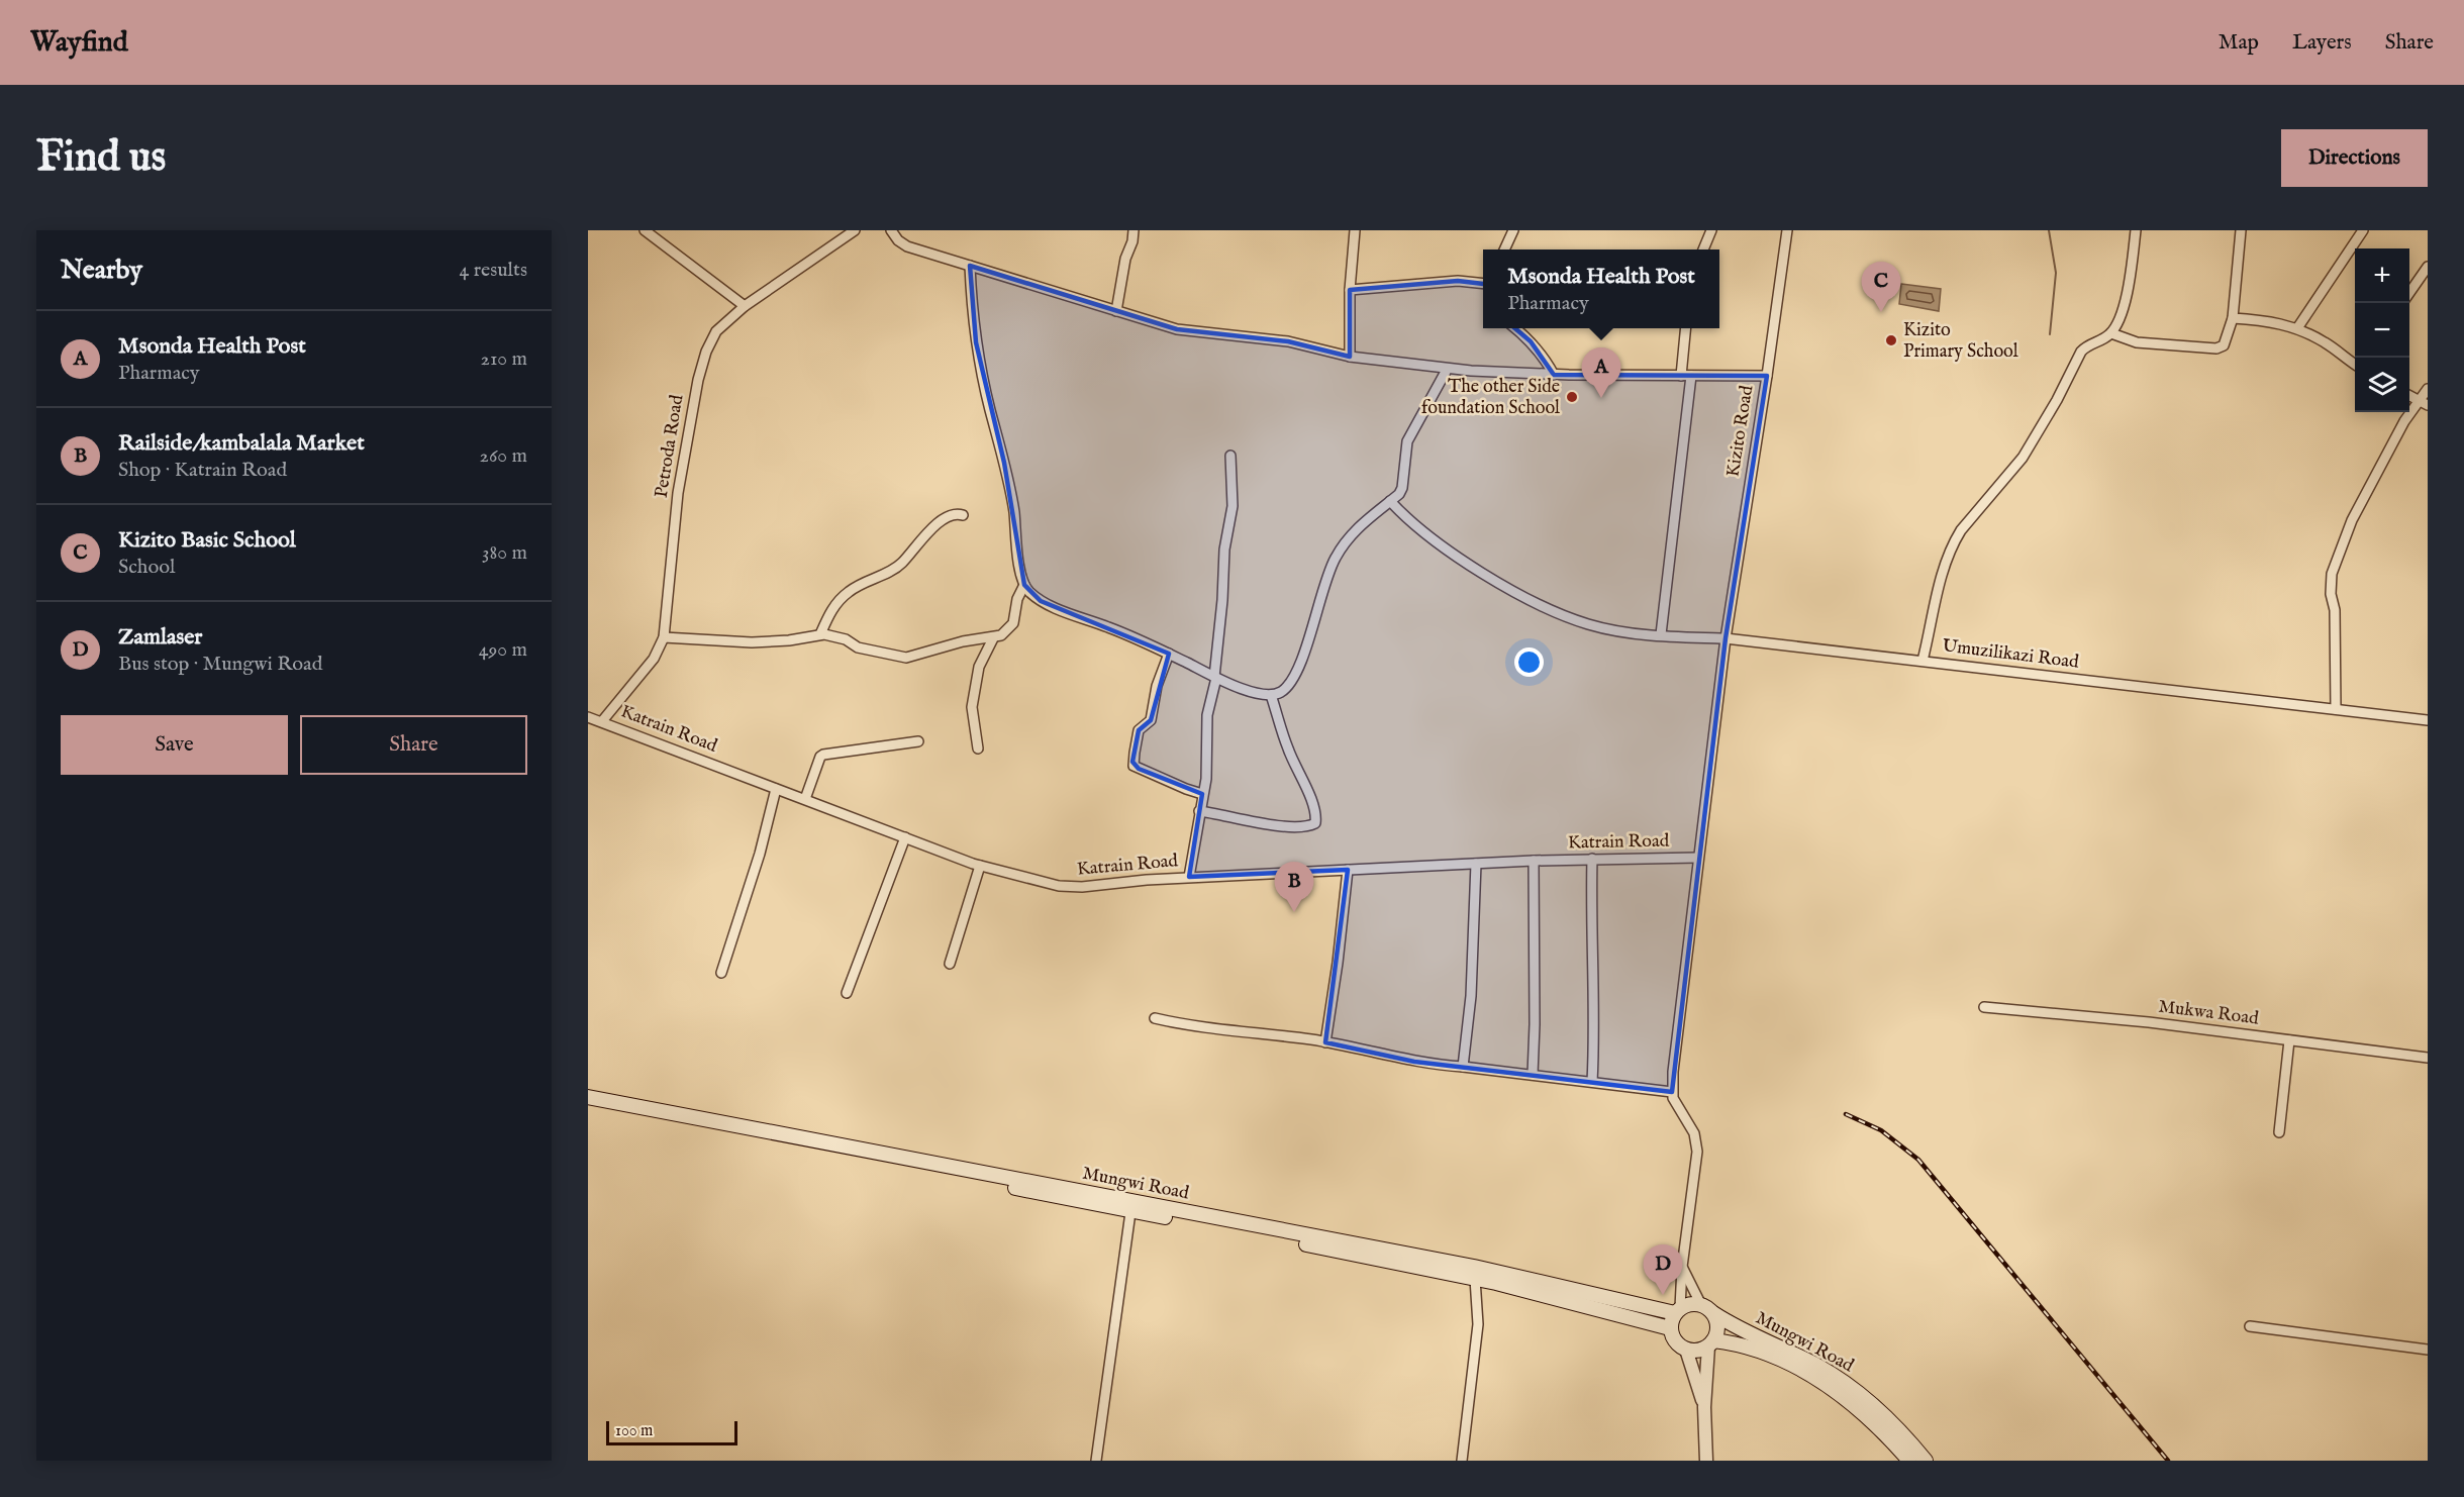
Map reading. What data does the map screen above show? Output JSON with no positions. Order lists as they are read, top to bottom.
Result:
{
  "streets": {
    "main road": ["Mungwi Road"],
    "street": [
      "Kizito Road",
      "Petroda Road",
      "Umuzilikazi Road",
      "Katrain Road",
      "Mukwa Road"
    ]
  },
  "crossings": [
    ["Kizito Road", "Umuzilikazi Road"],
    ["Kizito Road", "Katrain Road"],
    ["Petroda Road", "Katrain Road"]
  ],
  "places": ["Kizito Primary School", "The other Side foundation School"],
  "scale_bar": "100 m",
  "page": {
    "header": "Wayfind",
    "nav": ["Map", "Layers", "Share"],
    "buttons": [
      "Directions",
      ["Save", "Share"]
    ],
    "title": "Find us",
    "heading": ["Nearby", "4 results"],
    "map_buttons": ["+", "−"],
    "popup": ["Msonda Health Post", "Pharmacy"],
    "pins": [
      "C",
      "A",
      "B",
      "D"
    ],
    "list": [
      {
        "mark": "A",
        "name": "Msonda Health Post",
        "note": "Pharmacy",
        "value": "210 m"
      },
      {
        "mark": "B",
        "name": "Railside/kambalala Market",
        "note": "Shop · Katrain Road",
        "value": "260 m"
      },
      {
        "mark": "C",
        "name": "Kizito Basic School",
        "note": "School",
        "value": "380 m"
      },
      {
        "mark": "D",
        "name": "Zamlaser",
        "note": "Bus stop · Mungwi Road",
        "value": "490 m"
      }
    ],
    "scale": "100 m"
  }
}
